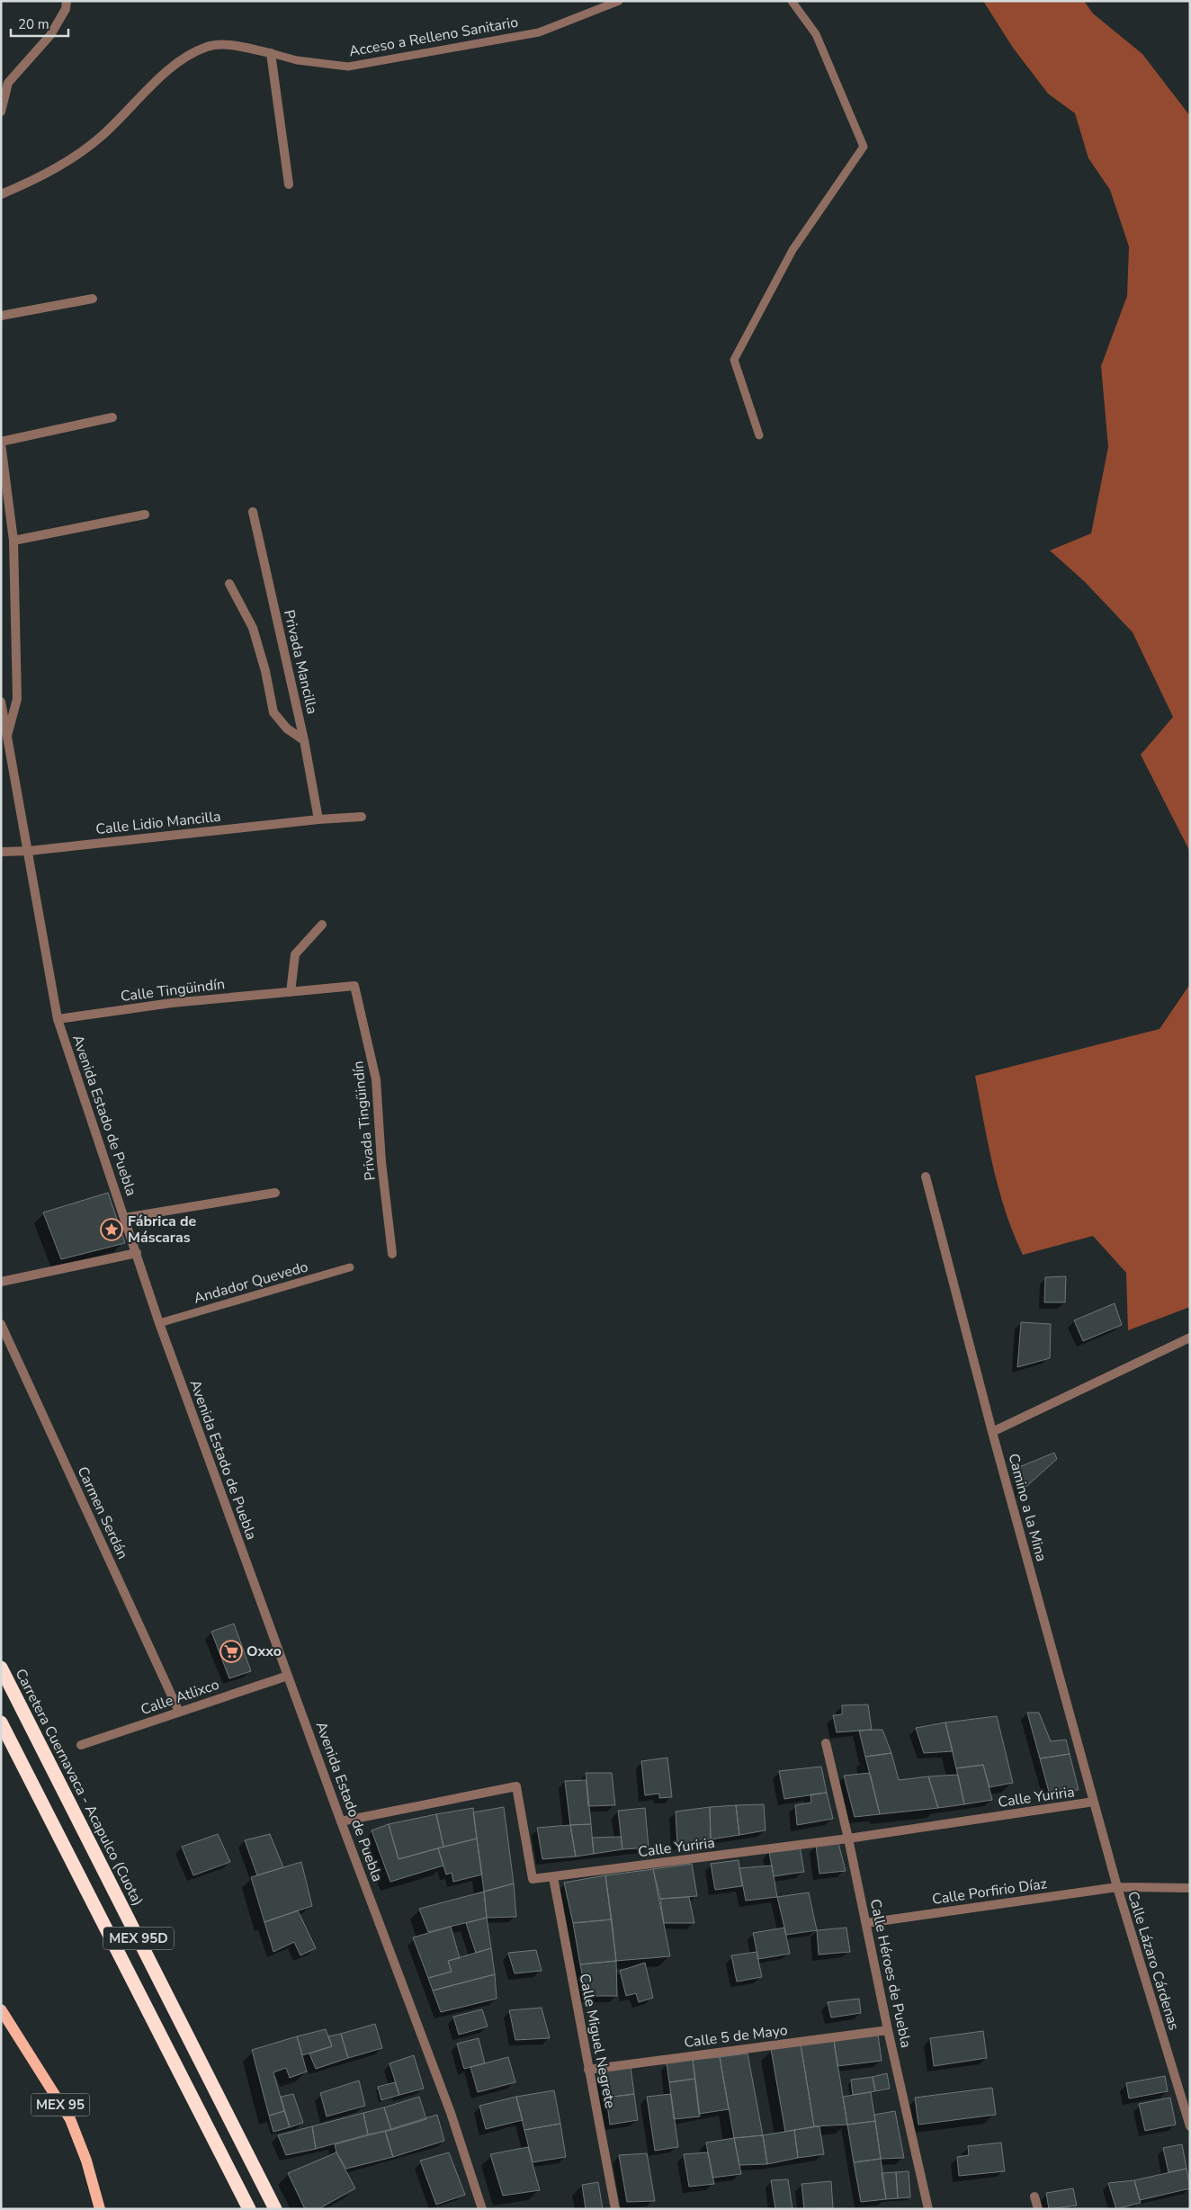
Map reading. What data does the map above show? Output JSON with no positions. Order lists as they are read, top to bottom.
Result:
{
  "streets": {
    "highway": ["Carretera Cuernavaca - Acapulco (Cuota)", "MEX 95D"],
    "main road": ["MEX 95"],
    "street": [
      "Acceso a Relleno Sanitario",
      "Privada Mancilla",
      "Calle Lidio Mancilla",
      "Calle Tingüindín",
      "Avenida Estado de Puebla",
      "Privada Tingüindín",
      "Camino a la Mina",
      "Carmen Serdán",
      "Calle Atlixco",
      "Calle Yuriria",
      "Calle Porfirio Díaz",
      "Calle Lázaro Cárdenas",
      "Calle Héroes de Puebla",
      "Calle 5 de Mayo",
      "Calle Miguel Negrete"
    ],
    "lane": ["Andador Quevedo"]
  },
  "crossings": [
    ["Privada Mancilla", "Calle Lidio Mancilla"],
    ["Calle Lidio Mancilla", "Avenida Estado de Puebla"],
    ["Calle Tingüindín", "Avenida Estado de Puebla"],
    ["Calle Tingüindín", "Privada Tingüindín"],
    ["Avenida Estado de Puebla", "Andador Quevedo"],
    ["Avenida Estado de Puebla", "Calle Atlixco"],
    ["Avenida Estado de Puebla", "Calle Yuriria"],
    ["Camino a la Mina", "Calle Yuriria"],
    ["Camino a la Mina", "Calle Lázaro Cárdenas"],
    ["Carmen Serdán", "Calle Atlixco"],
    ["Calle Yuriria", "Calle Lázaro Cárdenas"],
    ["Calle Yuriria", "Calle Héroes de Puebla"],
    ["Calle Yuriria", "Calle Miguel Negrete"],
    ["Calle Porfirio Díaz", "Calle Lázaro Cárdenas"],
    ["Calle Porfirio Díaz", "Calle Héroes de Puebla"],
    ["Calle Héroes de Puebla", "Calle 5 de Mayo"],
    ["Calle 5 de Mayo", "Calle Miguel Negrete"]
  ],
  "places": {
    "place": ["Fábrica de Máscaras"],
    "supermarket": ["Oxxo"]
  },
  "scale_bar": "20 m"
}
